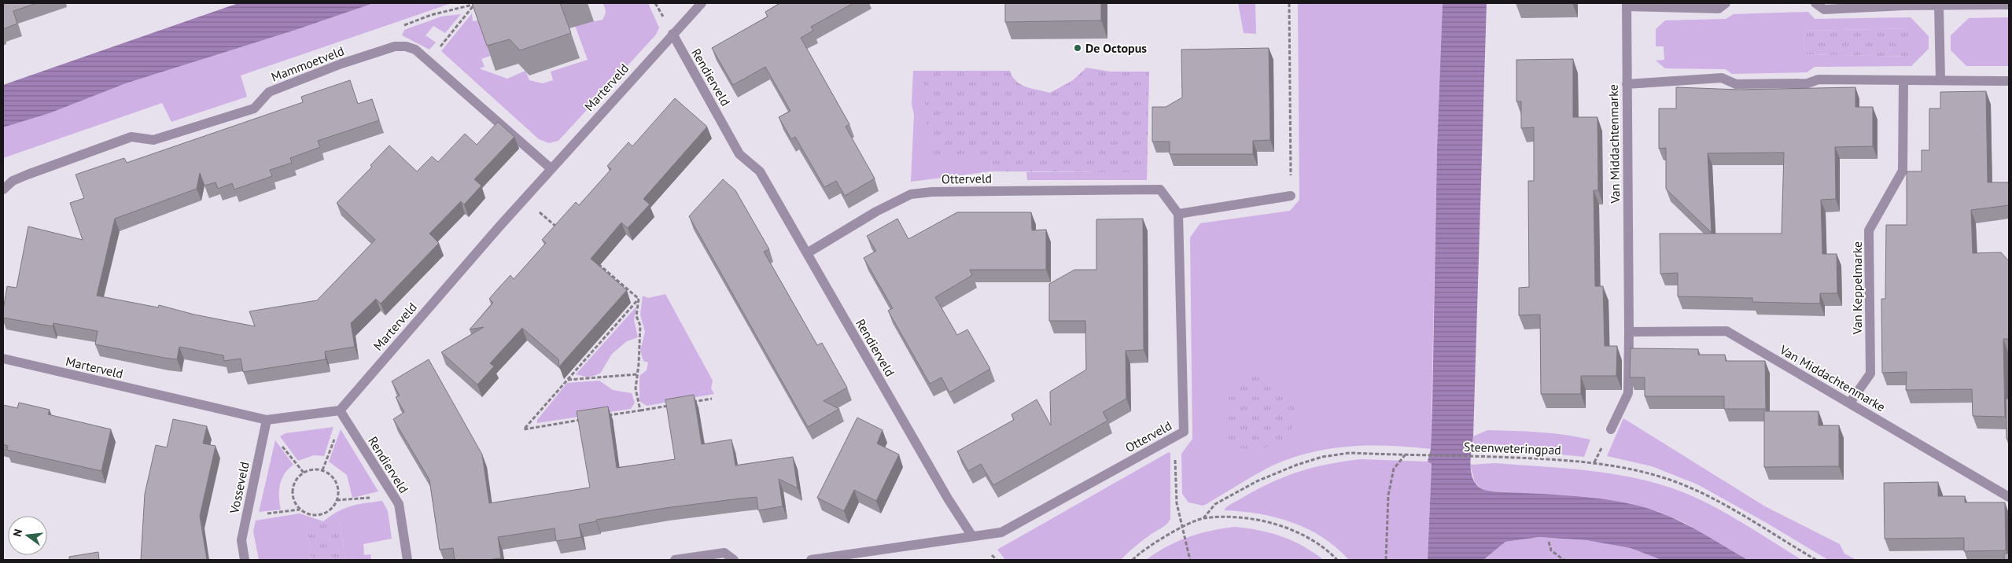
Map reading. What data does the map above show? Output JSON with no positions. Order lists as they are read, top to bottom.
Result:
{
  "streets": {
    "street": [
      "Mammoetveld",
      "Rendierveld",
      "Marterveld",
      "Van Middachtenmarke",
      "Otterveld",
      "Van Keppelmarke",
      "Vosseveld"
    ],
    "path": ["Steenweteringpad"]
  },
  "crossings": [
    ["Mammoetveld", "Marterveld"],
    ["Rendierveld", "Marterveld"],
    ["Rendierveld", "Otterveld"],
    ["Marterveld", "Vosseveld"],
    ["Van Middachtenmarke", "Van Keppelmarke"]
  ],
  "places": ["De Octopus"],
  "north": "left"
}
